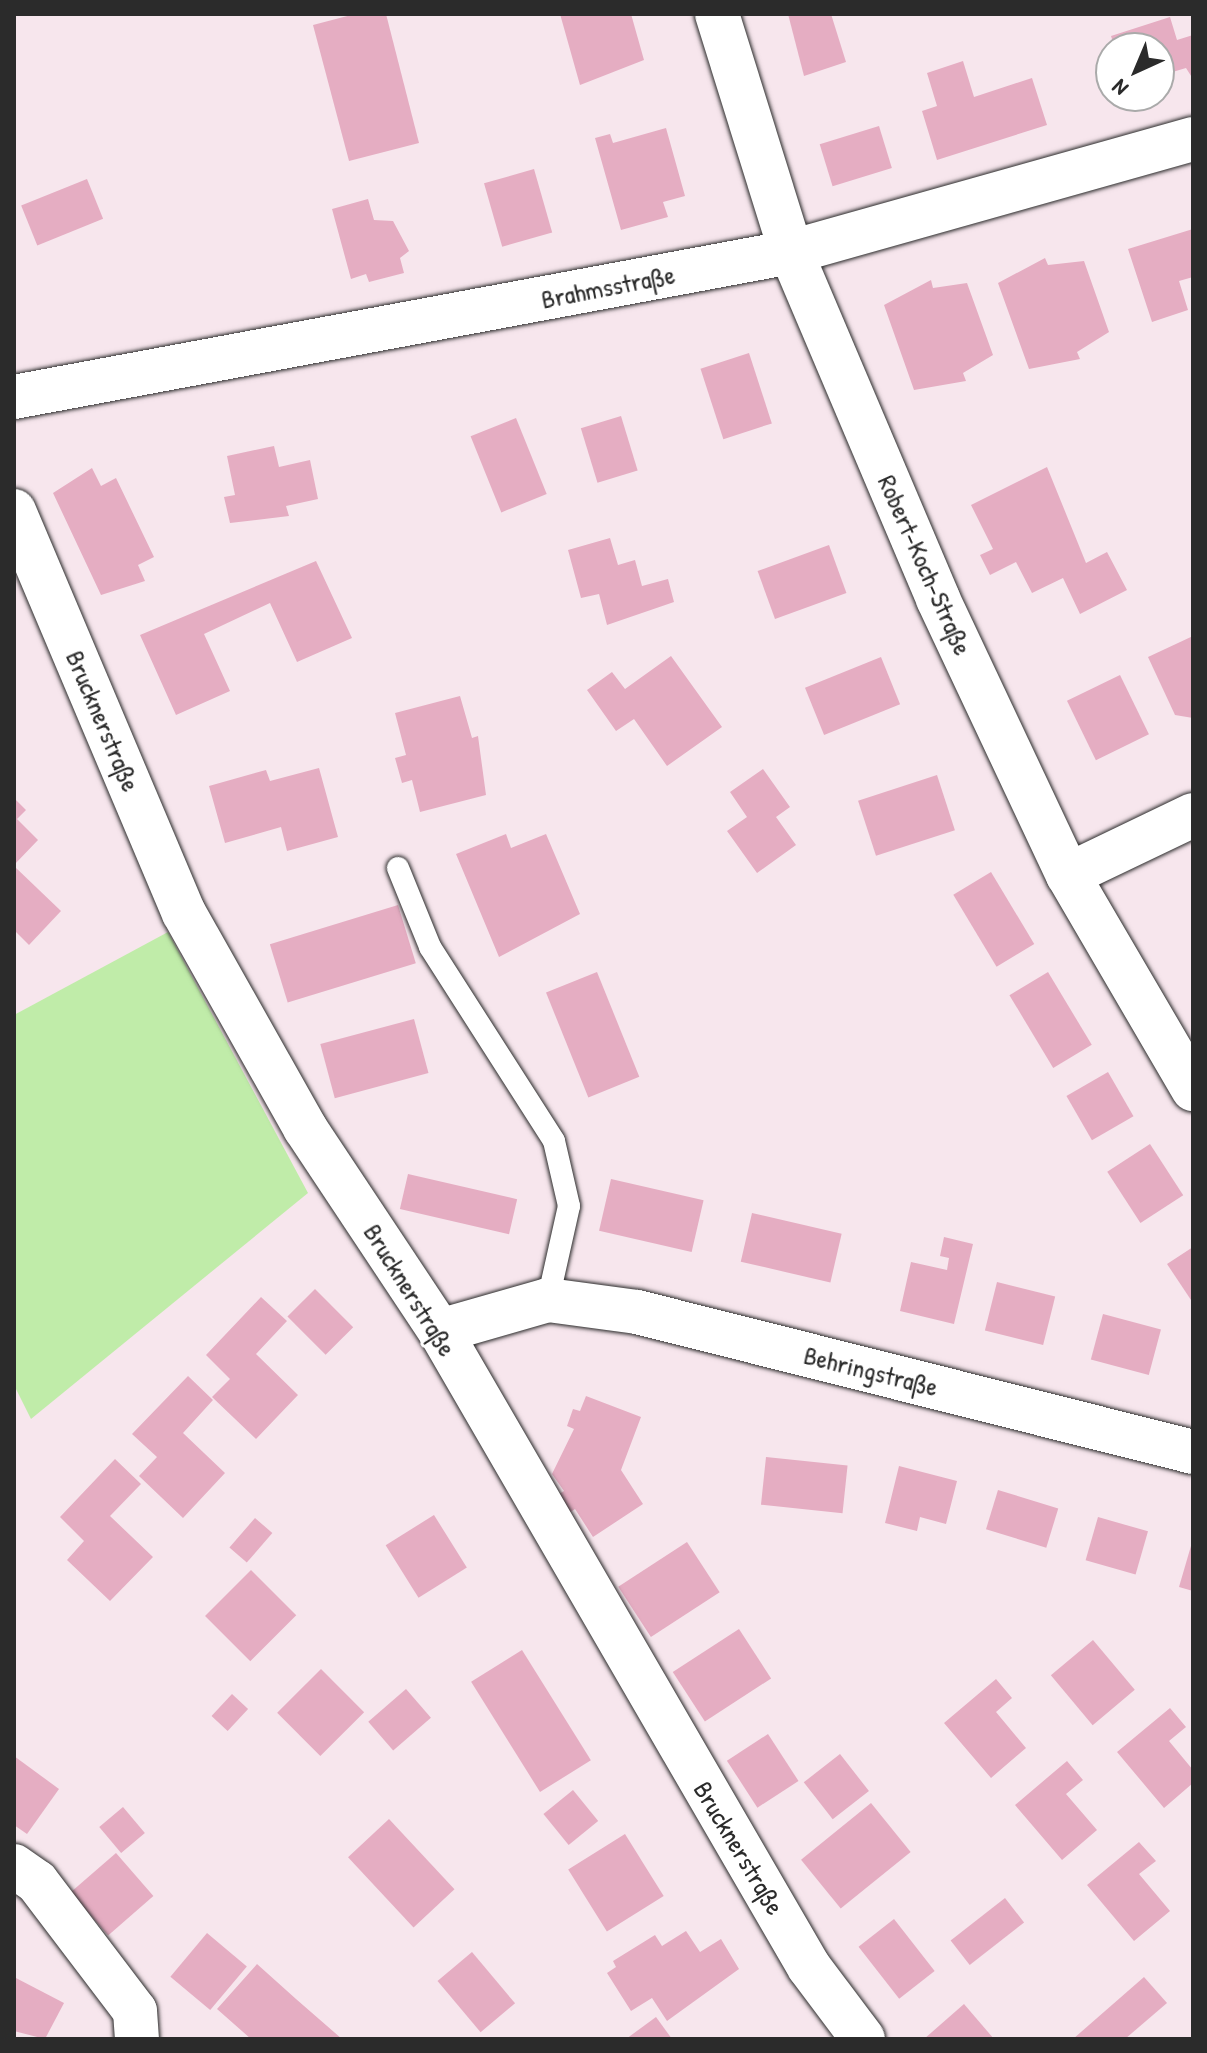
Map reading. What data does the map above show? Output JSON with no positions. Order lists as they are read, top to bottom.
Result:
{
  "streets": {
    "street": [
      "Brahmsstraße",
      "Robert-Koch-Straße",
      "Brucknerstraße",
      "Behringstraße"
    ]
  },
  "crossings": [
    ["Brahmsstraße", "Robert-Koch-Straße"],
    ["Brucknerstraße", "Behringstraße"]
  ],
  "north": "bottom left"
}
